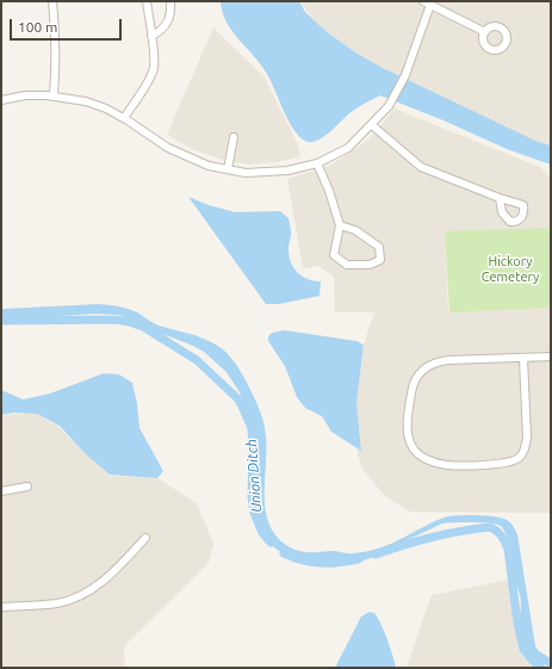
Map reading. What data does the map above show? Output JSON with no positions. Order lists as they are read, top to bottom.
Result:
{
  "water": ["Union Ditch"],
  "parks": ["Hickory Cemetery"],
  "scale_bar": "100 m"
}
